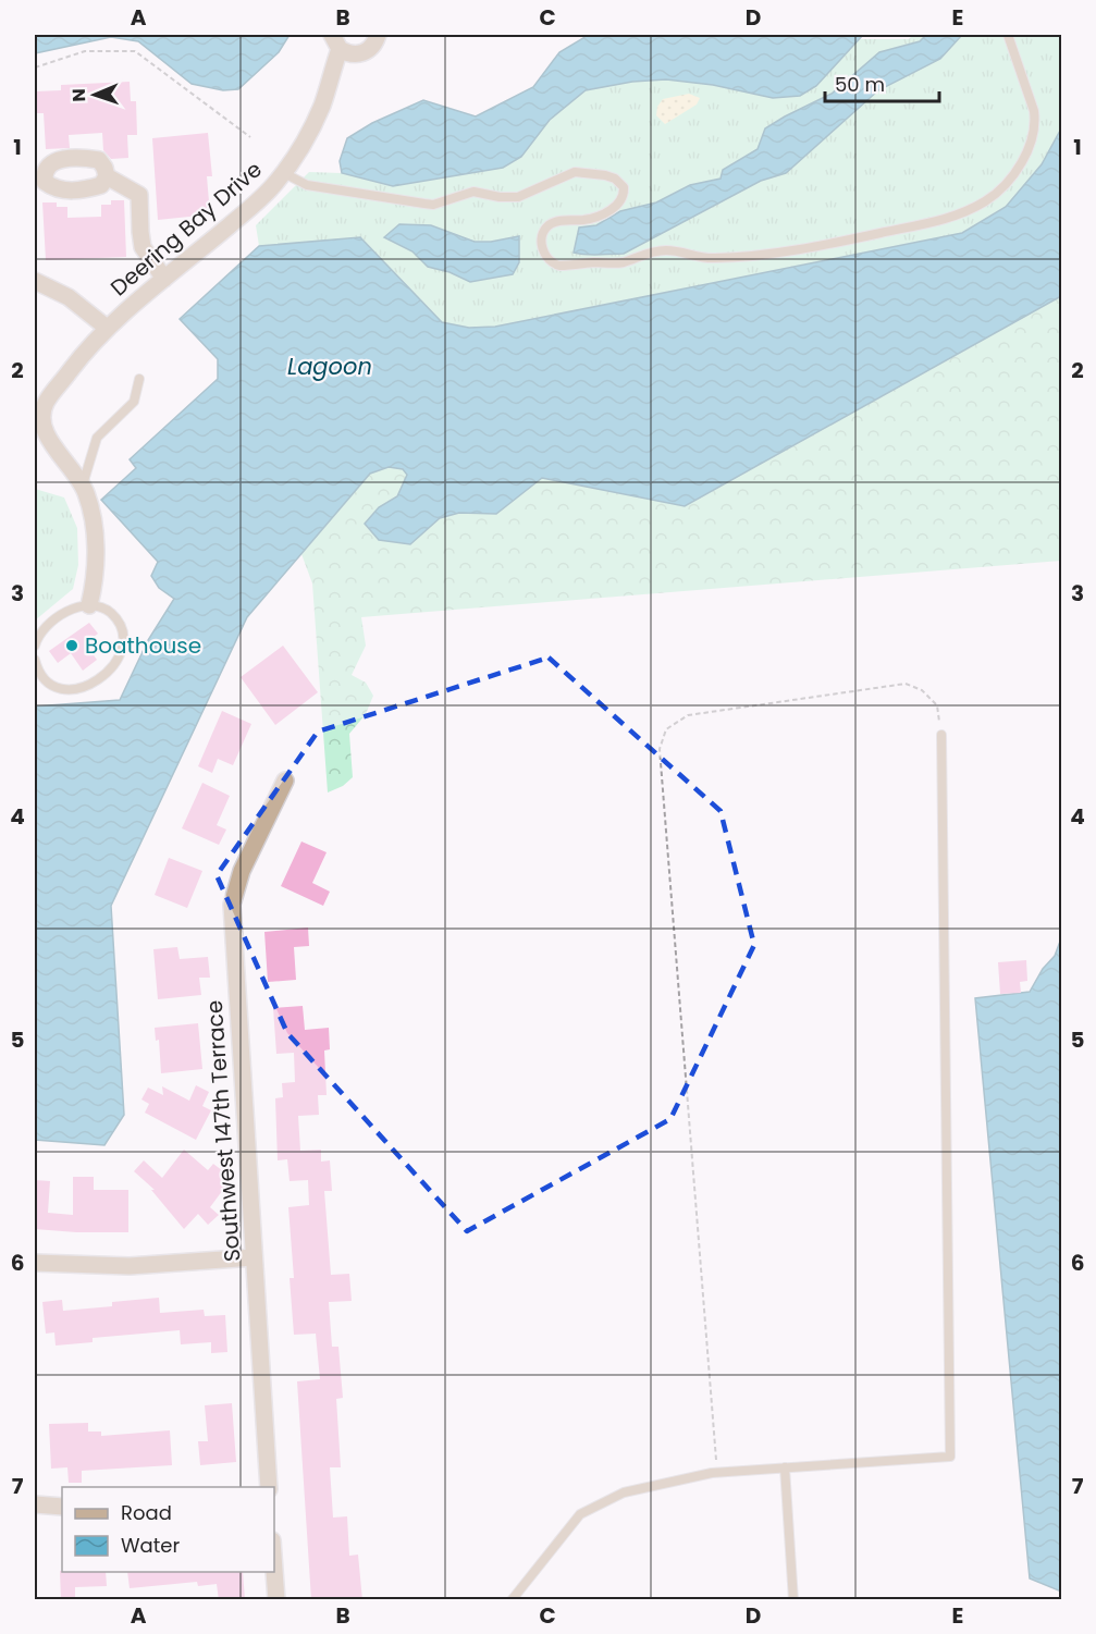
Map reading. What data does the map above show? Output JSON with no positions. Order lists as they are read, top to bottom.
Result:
{
  "streets": {
    "street": ["Deering Bay Drive", "Southwest 147th Terrace"]
  },
  "water": ["Lagoon"],
  "places": ["Boathouse"],
  "legend": ["Road", "Water"],
  "scale_bar": "50 m",
  "north": "left",
  "grid": {
    "columns": [
      "A",
      "B",
      "C",
      "D",
      "E"
    ],
    "rows": [
      "1",
      "2",
      "3",
      "4",
      "5",
      "6",
      "7"
    ]
  }
}
